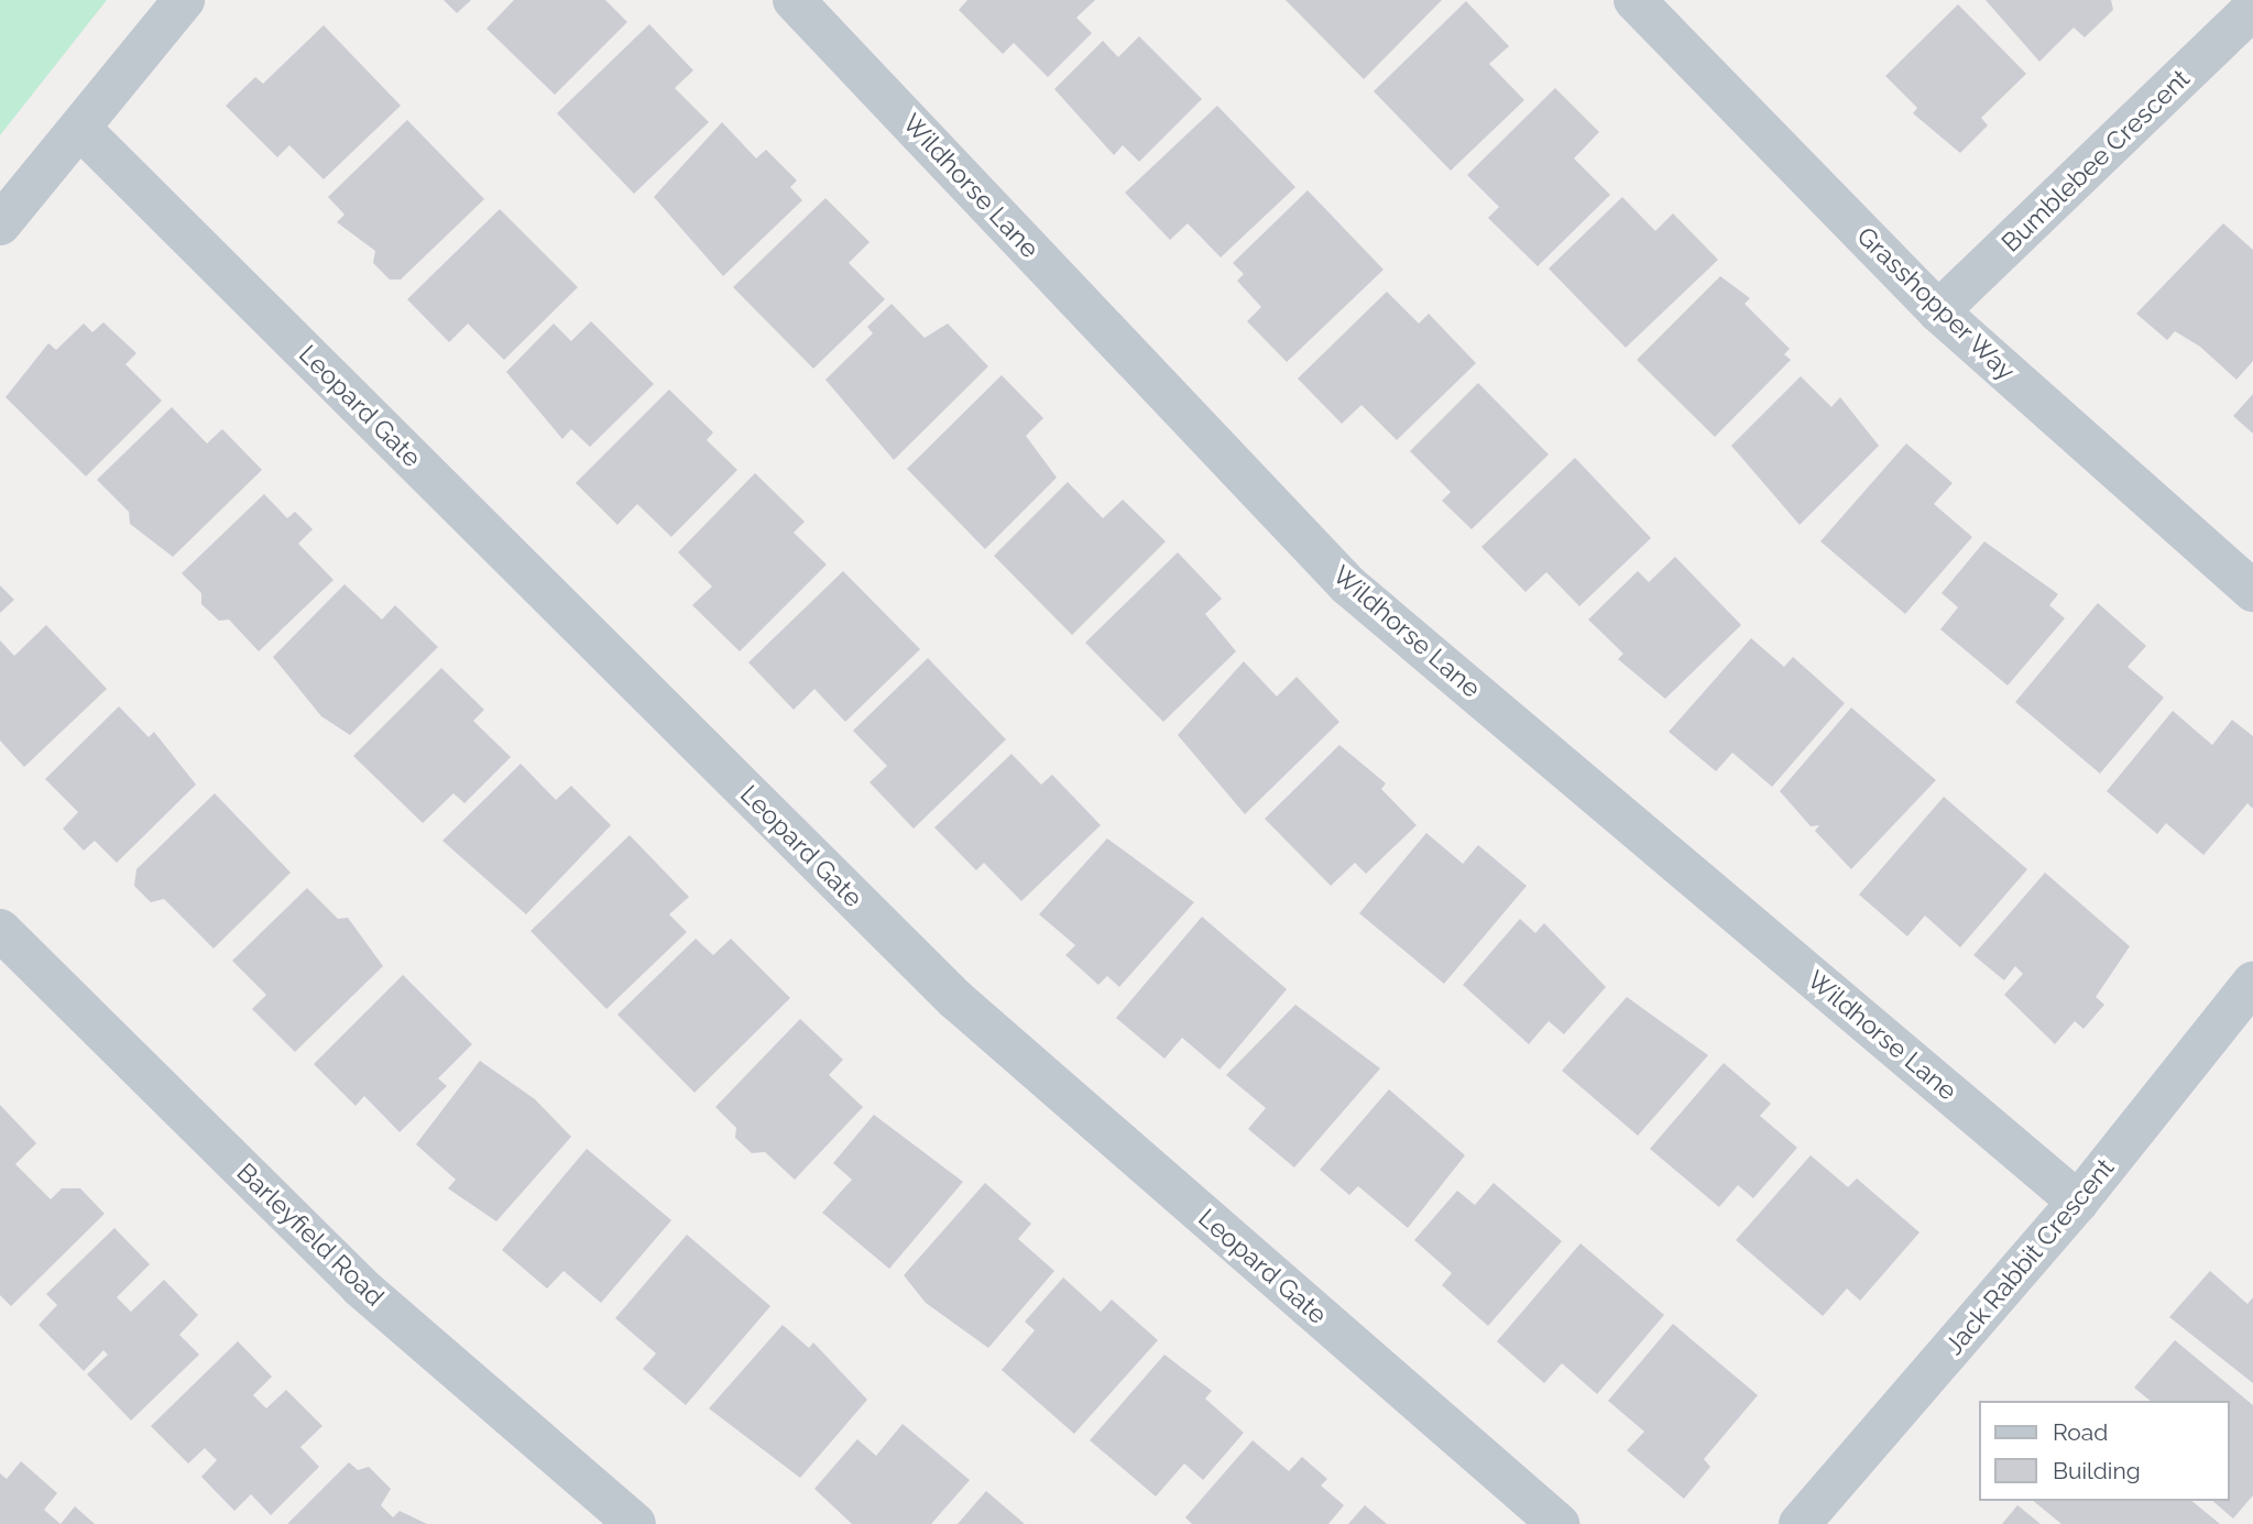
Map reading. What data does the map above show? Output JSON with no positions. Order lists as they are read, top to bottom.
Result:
{
  "streets": {
    "street": [
      "Bumblebee Crescent",
      "Wildhorse Lane",
      "Grasshopper Way",
      "Leopard Gate",
      "Barleyfield Road",
      "Jack Rabbit Crescent"
    ]
  },
  "crossings": [
    ["Bumblebee Crescent", "Grasshopper Way"],
    ["Wildhorse Lane", "Jack Rabbit Crescent"]
  ],
  "legend": ["Road", "Building"]
}
